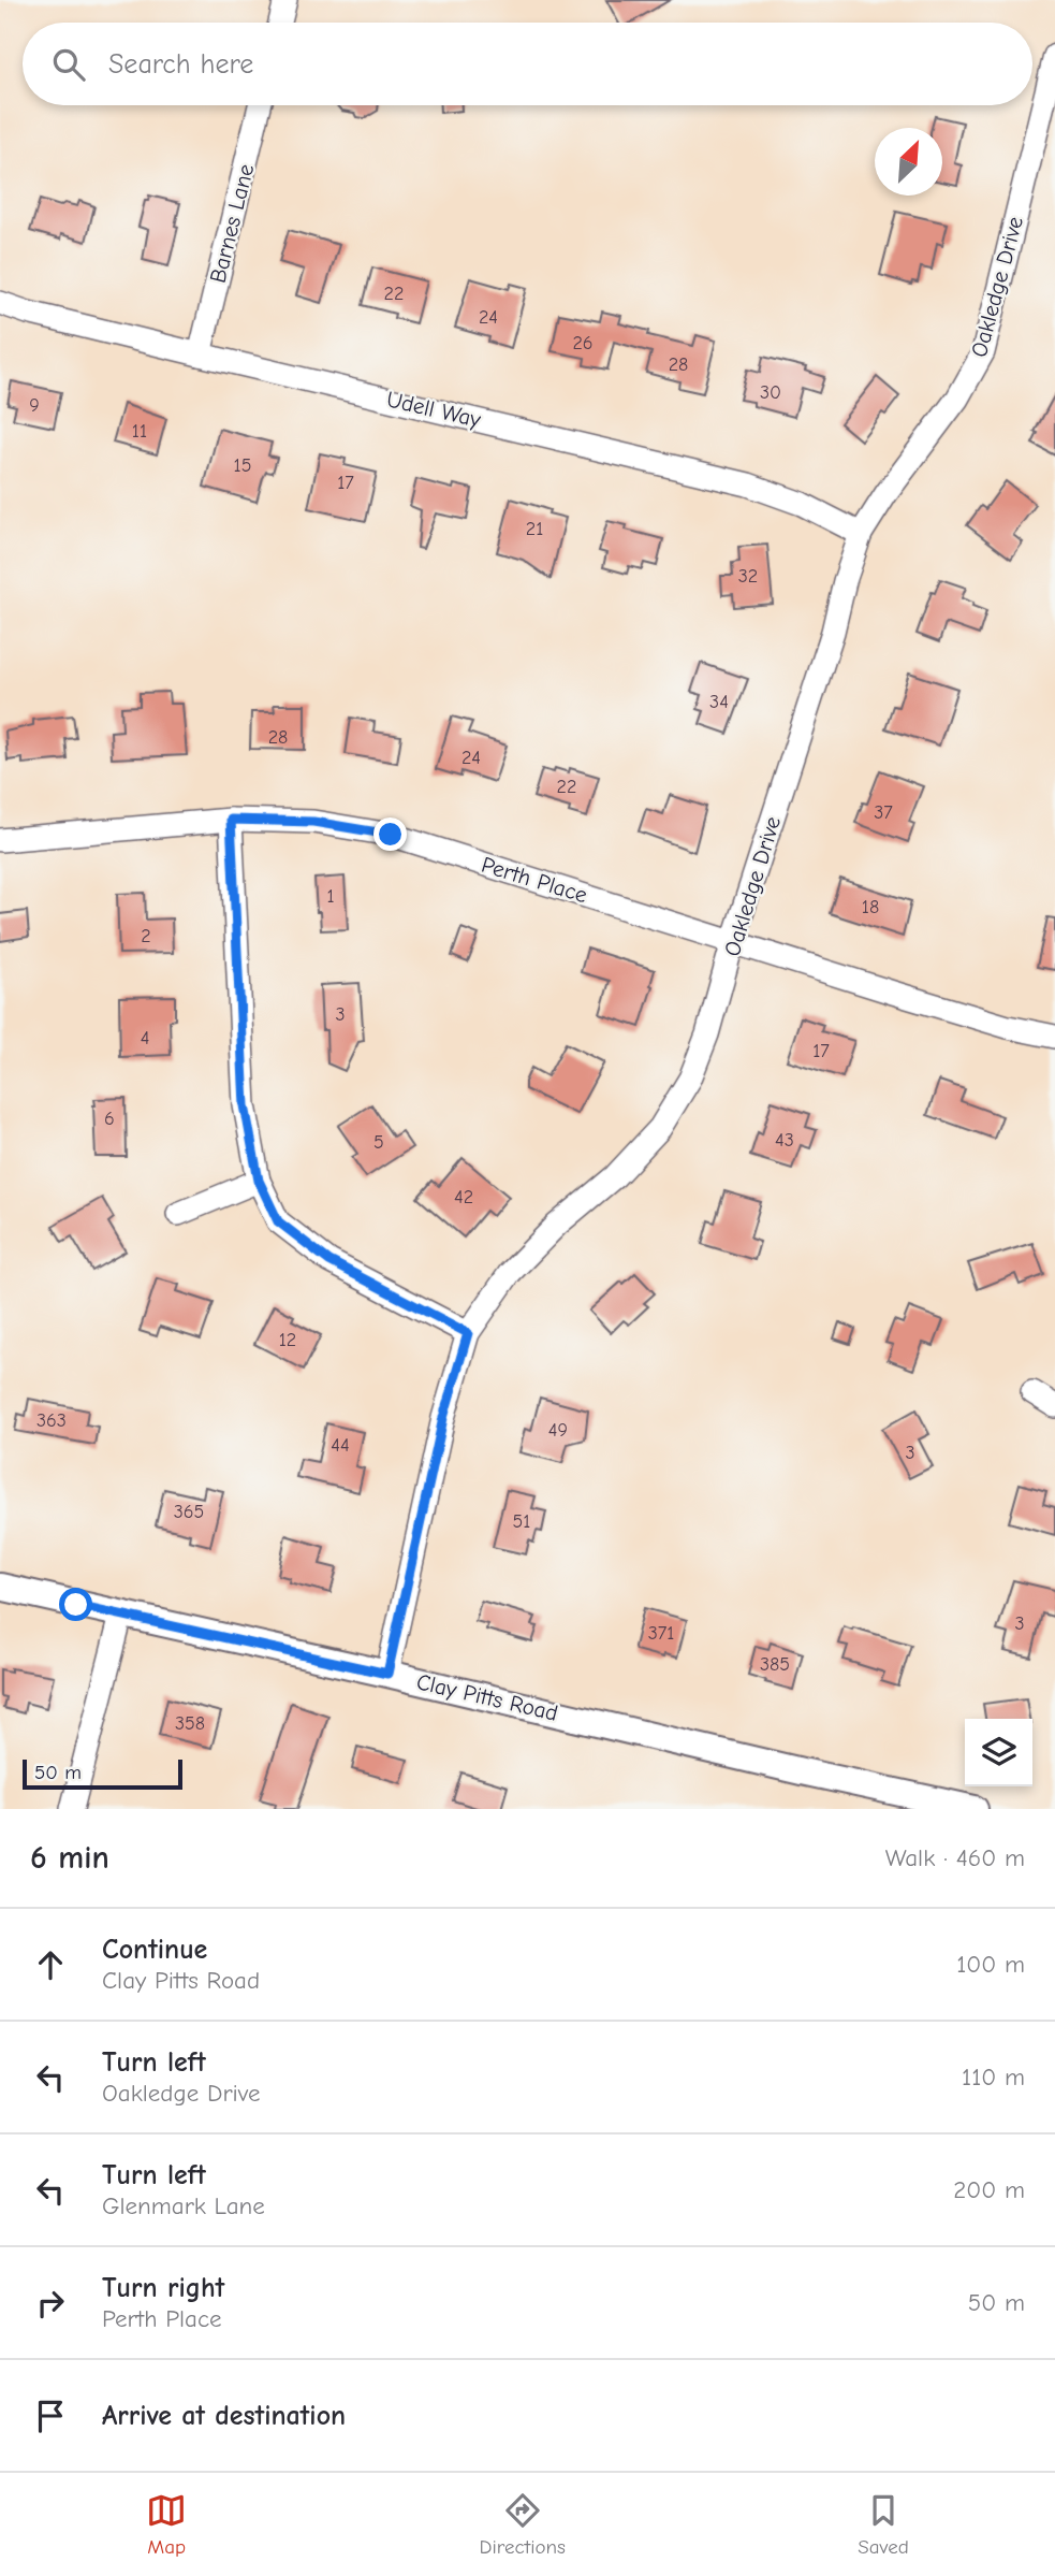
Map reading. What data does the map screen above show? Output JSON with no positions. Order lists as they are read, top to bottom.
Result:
{
  "streets": {
    "street": [
      "Barnes Lane",
      "Oakledge Drive",
      "Udell Way",
      "Perth Place",
      "Clay Pitts Road"
    ]
  },
  "crossings": [
    ["Barnes Lane", "Udell Way"],
    ["Oakledge Drive", "Udell Way"],
    ["Oakledge Drive", "Perth Place"],
    ["Oakledge Drive", "Clay Pitts Road"]
  ],
  "house_numbers": [
    "22",
    "24",
    "26",
    "28",
    "30",
    "9",
    "11",
    "15",
    "17",
    "21",
    "32",
    "34",
    "28",
    "24",
    "22",
    "37",
    "1",
    "18",
    "2",
    "3",
    "4",
    "17",
    "6",
    "43",
    "5",
    "42",
    "12",
    "363",
    "49",
    "44",
    "3",
    "365",
    "51",
    "3",
    "371",
    "385",
    "358"
  ],
  "scale_bar": "50 m",
  "north": "top right",
  "page": {
    "search": "Search here",
    "scale": "50 m",
    "heading": ["6 min", "Walk · 460 m"],
    "list": [
      ["Continue", "Clay Pitts Road", "100 m"],
      ["Turn left", "Oakledge Drive", "110 m"],
      ["Turn left", "Glenmark Lane", "200 m"],
      ["Turn right", "Perth Place", "50 m"],
      "Arrive at destination"
    ],
    "nav": ["Map", "Directions", "Saved"]
  }
}
